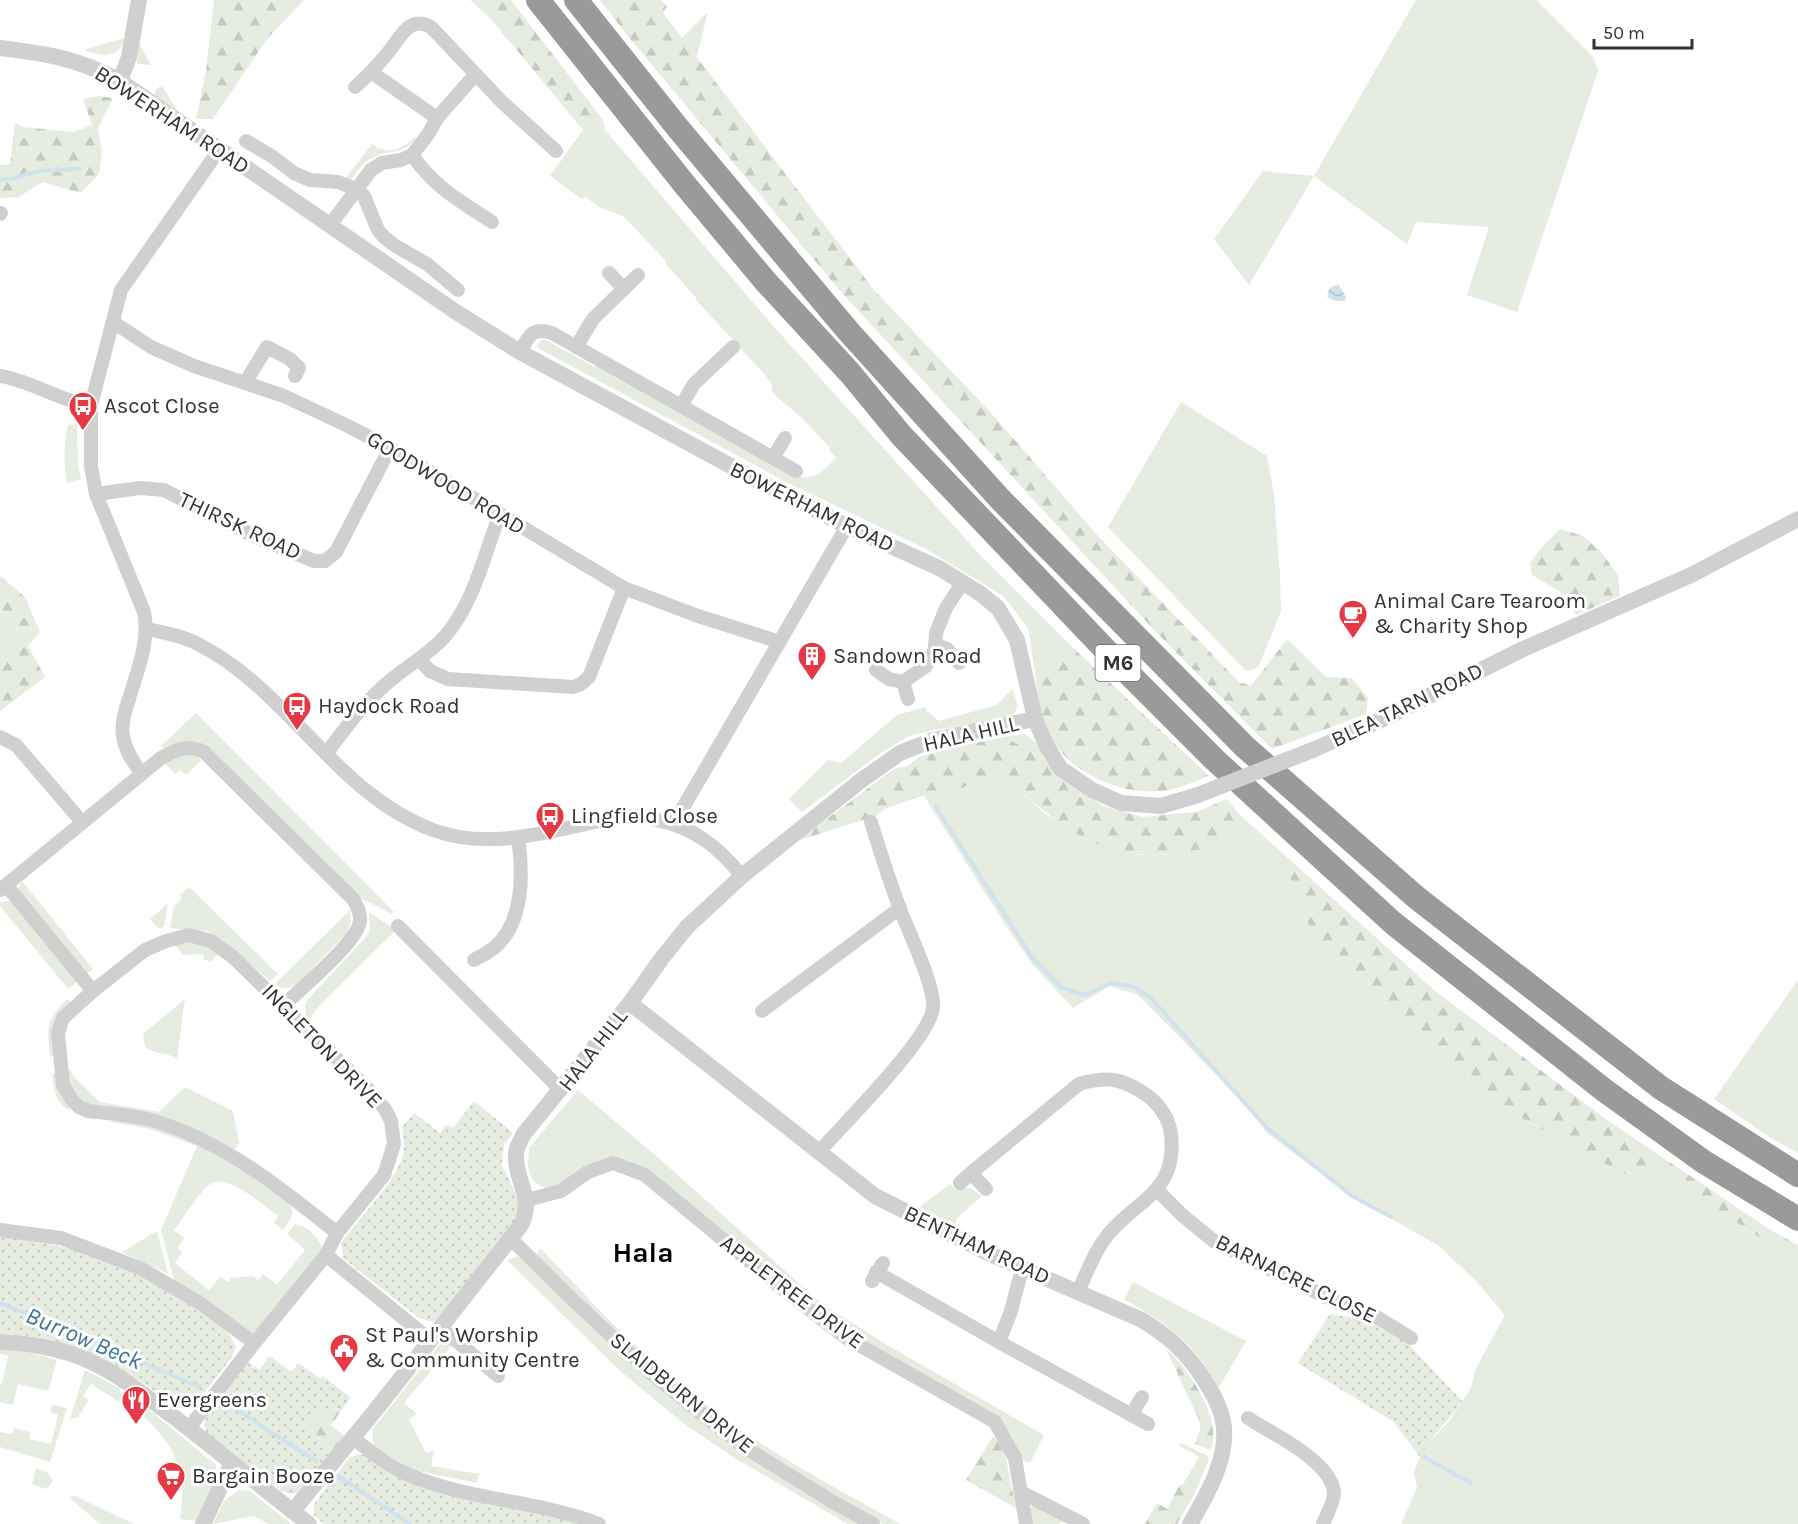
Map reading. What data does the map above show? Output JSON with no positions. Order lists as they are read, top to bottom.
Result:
{
  "streets": {
    "highway": ["M6"],
    "street": [
      "BOWERHAM ROAD",
      "GOODWOOD ROAD",
      "THIRSK ROAD",
      "BLEA TARN ROAD",
      "HALA HILL",
      "INGLETON DRIVE",
      "BENTHAM ROAD",
      "BARNACRE CLOSE",
      "APPLETREE DRIVE",
      "SLAIDBURN DRIVE"
    ]
  },
  "crossings": [
    ["BOWERHAM ROAD", "BLEA TARN ROAD"],
    ["BOWERHAM ROAD", "HALA HILL"],
    ["GOODWOOD ROAD", "THIRSK ROAD"],
    ["BLEA TARN ROAD", "HALA HILL"],
    ["HALA HILL", "BENTHAM ROAD"],
    ["HALA HILL", "APPLETREE DRIVE"]
  ],
  "districts": ["Hala"],
  "water": ["Burrow Beck"],
  "places": {
    "bus stop": ["Ascot Close", "Haydock Road", "Lingfield Close"],
    "cafe": ["Animal Care Tearoom & Charity Shop"],
    "building": ["Sandown Road"],
    "public building": ["St Paul's Worship & Community Centre"],
    "restaurant": ["Evergreens"],
    "supermarket": ["Bargain Booze"]
  },
  "scale_bar": "50 m"
}
